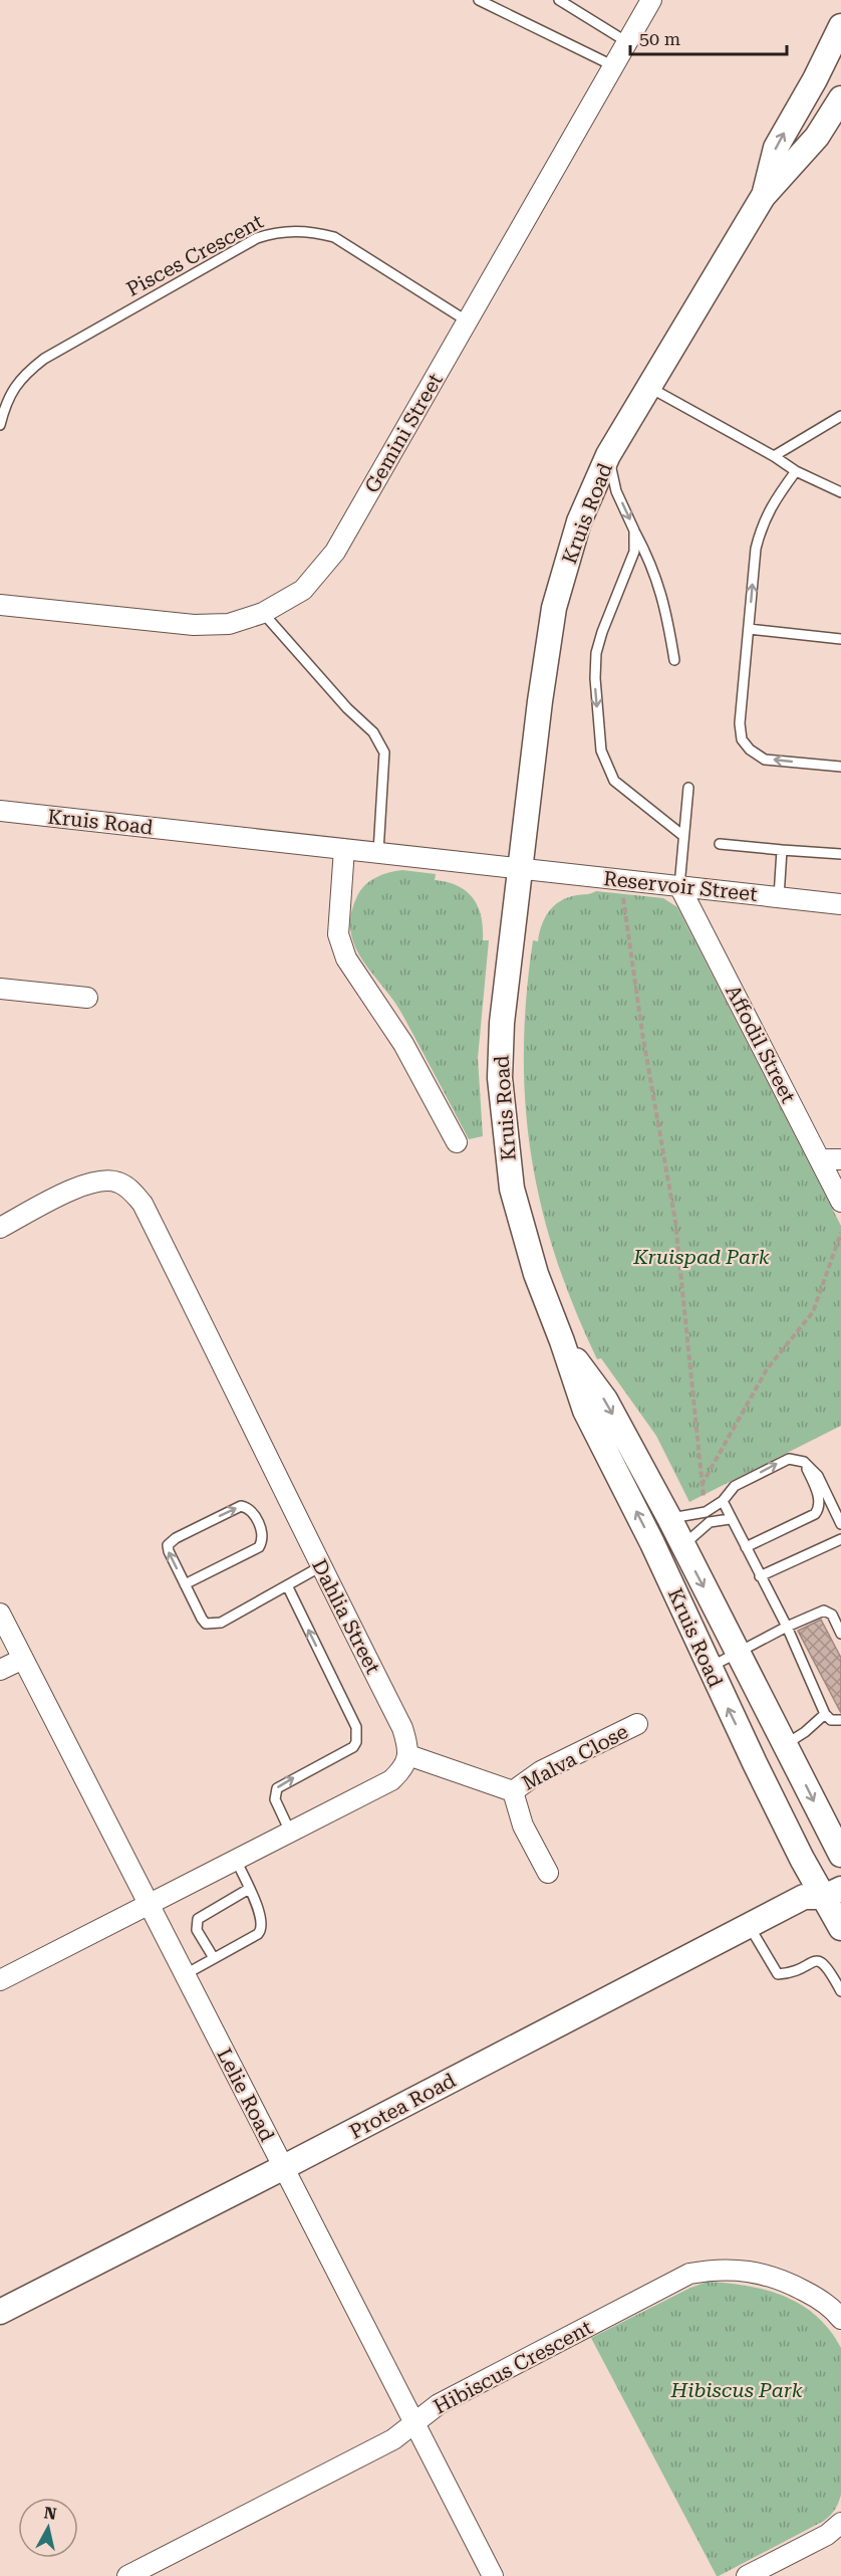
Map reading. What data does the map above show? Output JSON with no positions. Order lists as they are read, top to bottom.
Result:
{
  "streets": {
    "street": [
      "Gemini Street",
      "Kruis Road",
      "Reservoir Street",
      "Affodil Street",
      "Dahlia Street",
      "Malva Close",
      "Lelie Road",
      "Protea Road",
      "Hibiscus Crescent"
    ],
    "lane": ["Pisces Crescent"]
  },
  "crossings": [
    ["Pisces Crescent", "Gemini Street"],
    ["Kruis Road", "Reservoir Street"],
    ["Kruis Road", "Protea Road"],
    ["Reservoir Street", "Affodil Street"],
    ["Dahlia Street", "Malva Close"],
    ["Lelie Road", "Protea Road"],
    ["Lelie Road", "Hibiscus Crescent"]
  ],
  "parks": ["Kruispad Park", "Hibiscus Park"],
  "scale_bar": "50 m",
  "north": "top"
}
